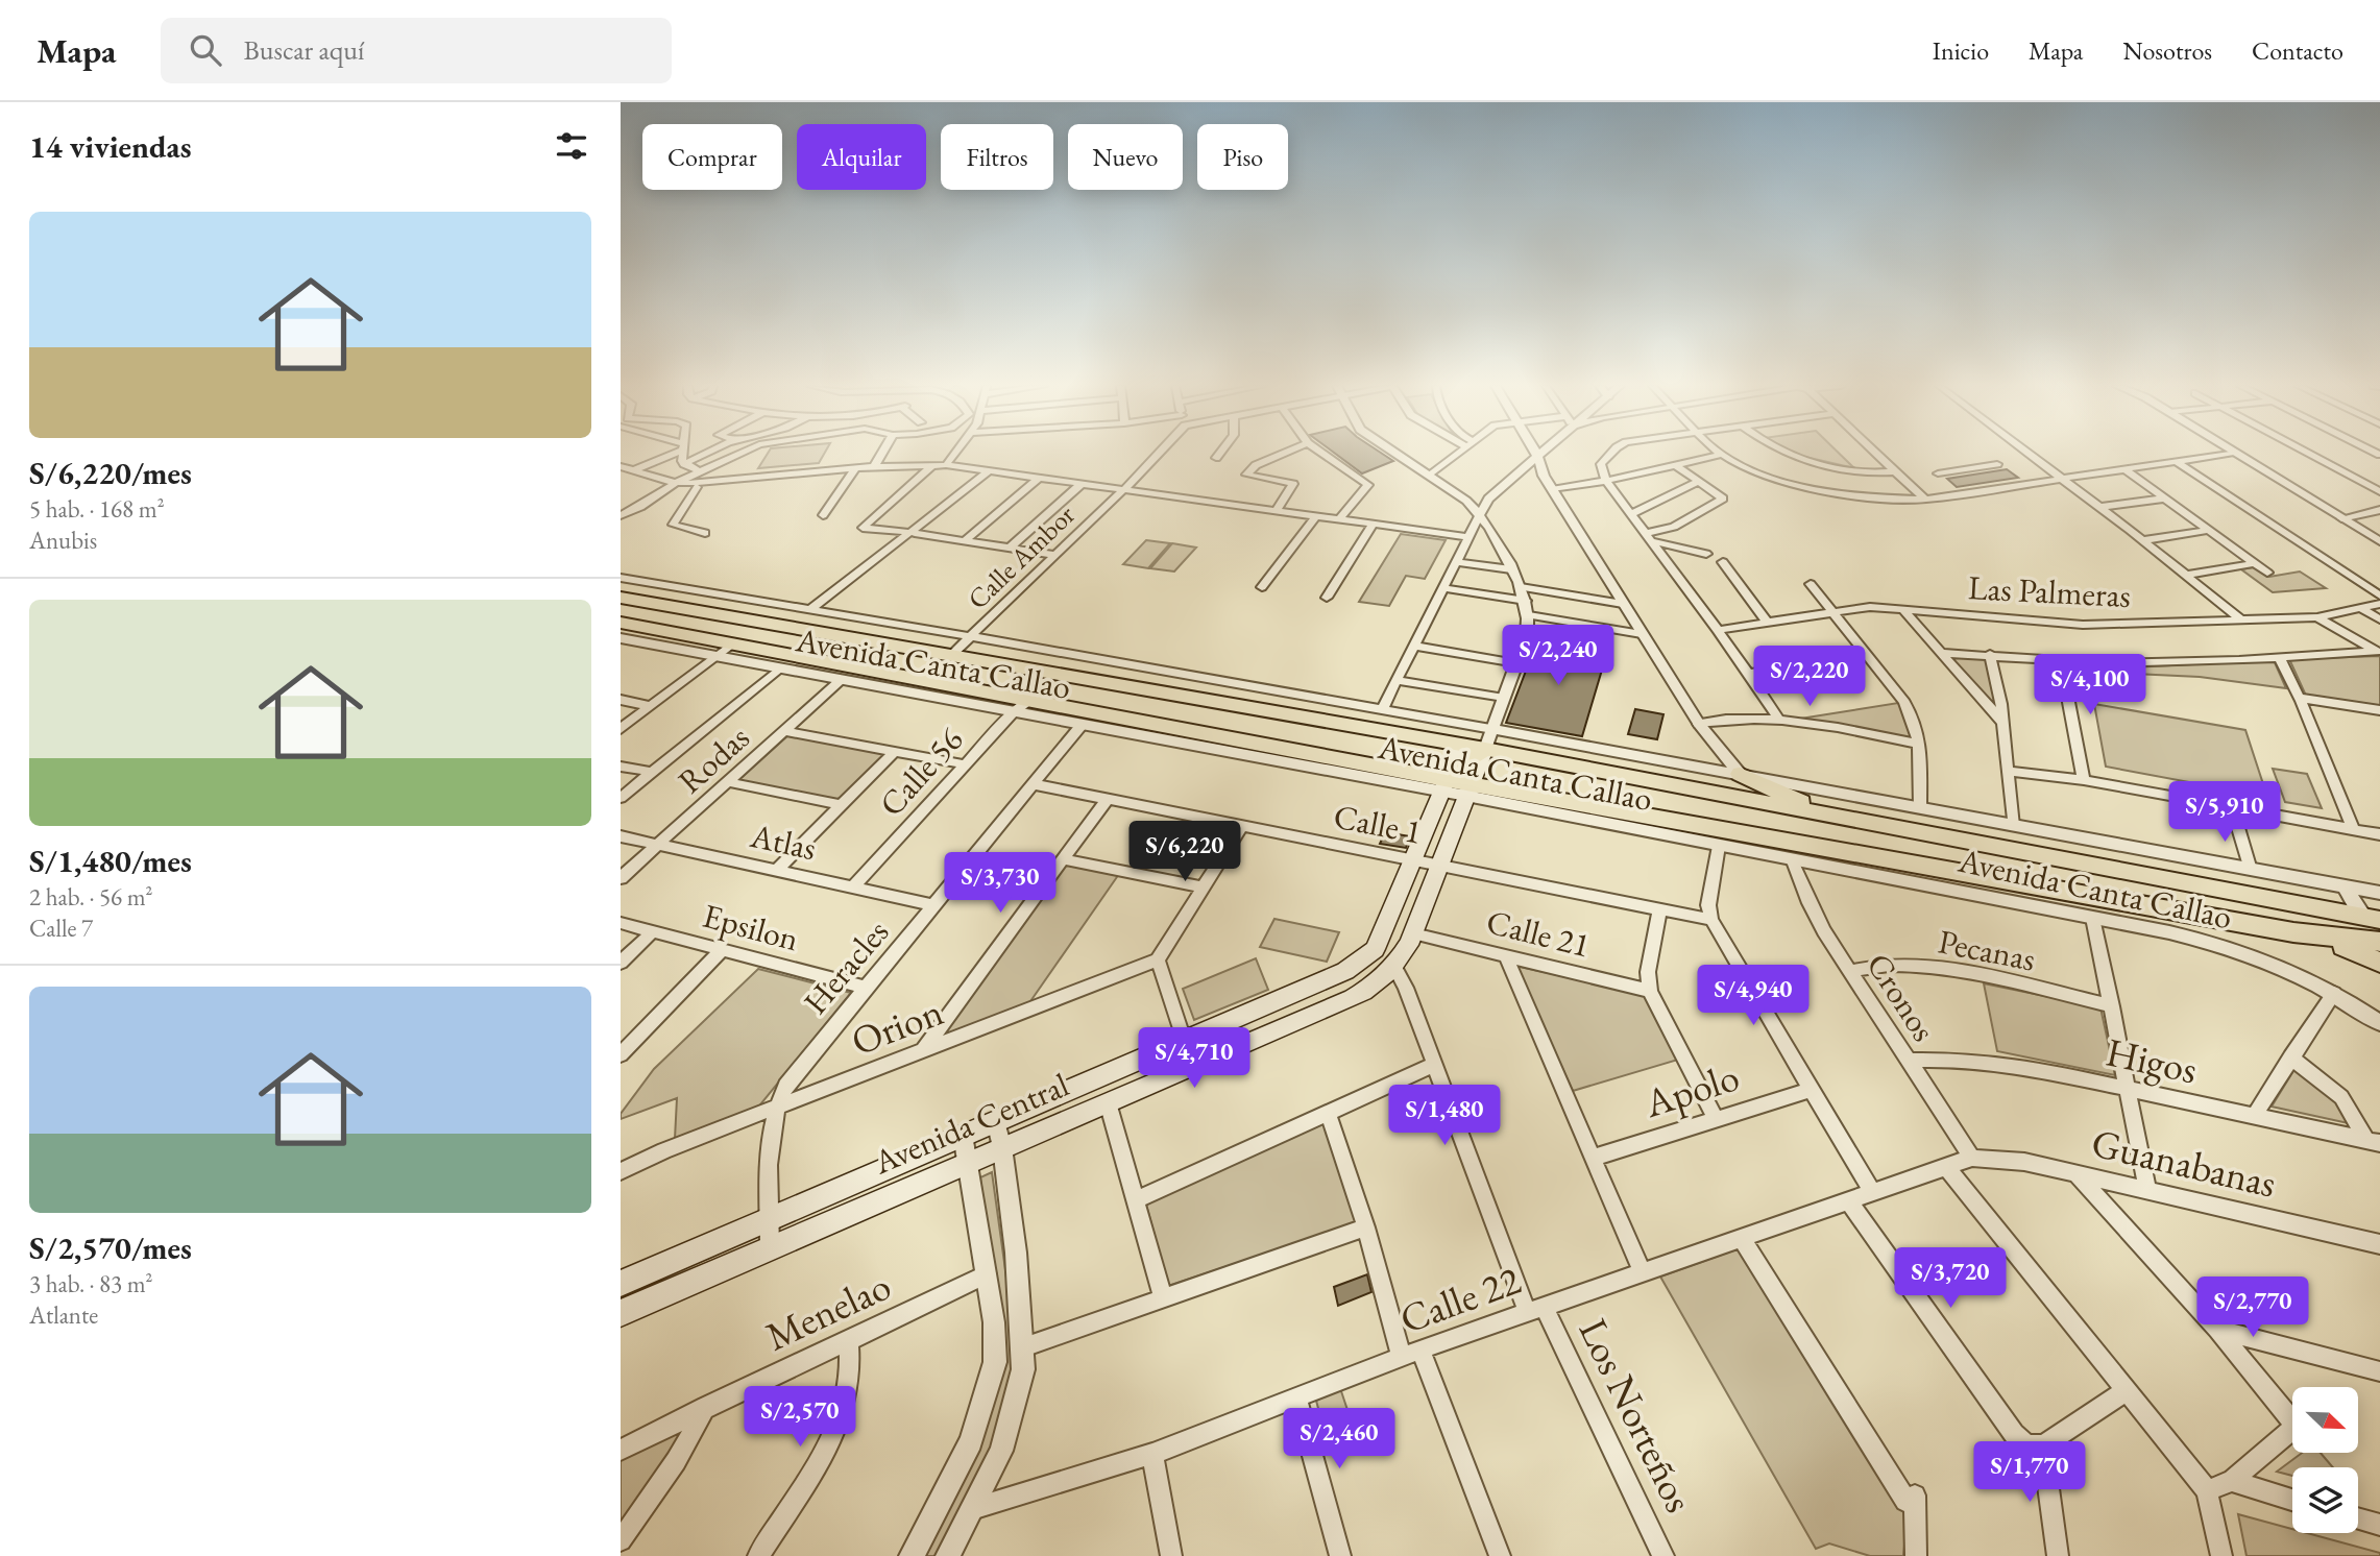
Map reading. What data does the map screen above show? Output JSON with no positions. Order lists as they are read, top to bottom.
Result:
{
  "streets": {
    "main road": ["Avenida Canta Callao", "Avenida Central"],
    "street": [
      "Calle Ambor",
      "Las Palmeras",
      "Rodas",
      "Calle 56",
      "Calle 1",
      "Atlas",
      "Epsilon",
      "Calle 21",
      "Pecanas",
      "Heracles",
      "Cronos",
      "Orion",
      "Higos",
      "Apolo",
      "Guanabanas",
      "Calle 22",
      "Menelao",
      "Los Norteños"
    ]
  },
  "crossings": [
    ["Calle Ambor", "Avenida Canta Callao"],
    ["Avenida Canta Callao", "Rodas"],
    ["Avenida Canta Callao", "Calle 56"],
    ["Avenida Canta Callao", "Heracles"],
    ["Avenida Canta Callao", "Cronos"],
    ["Avenida Canta Callao", "Avenida Central"],
    ["Rodas", "Atlas"],
    ["Calle 56", "Atlas"],
    ["Calle 1", "Heracles"],
    ["Calle 1", "Avenida Central"],
    ["Atlas", "Heracles"],
    ["Epsilon", "Heracles"],
    ["Calle 21", "Avenida Central"],
    ["Pecanas", "Cronos"],
    ["Heracles", "Orion"],
    ["Heracles", "Avenida Central"],
    ["Cronos", "Higos"],
    ["Cronos", "Guanabanas"],
    ["Cronos", "Calle 22"],
    ["Avenida Central", "Los Norteños"],
    ["Guanabanas", "Calle 22"],
    ["Calle 22", "Los Norteños"]
  ],
  "north": "bottom right",
  "page": {
    "header": "Mapa",
    "search": "Buscar aquí",
    "nav": [
      "Inicio",
      "Mapa",
      "Nosotros",
      "Contacto"
    ],
    "heading": "14 viviendas",
    "chip": [
      "Comprar",
      "Alquilar",
      "Filtros",
      "Nuevo",
      "Piso"
    ],
    "list": [
      {
        "name": "S/6,220/mes",
        "note": "5 hab. · 168 m² · Anubis"
      },
      {
        "name": "S/1,480/mes",
        "note": "2 hab. · 56 m² · Calle 7"
      },
      {
        "name": "S/2,570/mes",
        "note": "3 hab. · 83 m² · Atlante"
      }
    ],
    "price": [
      "S/2,240",
      "S/2,220",
      "S/4,100",
      "S/5,910",
      "S/6,220",
      "S/3,730",
      "S/4,940",
      "S/4,710",
      "S/1,480",
      "S/3,720",
      "S/2,770",
      "S/2,570",
      "S/2,460",
      "S/1,770"
    ]
  }
}
